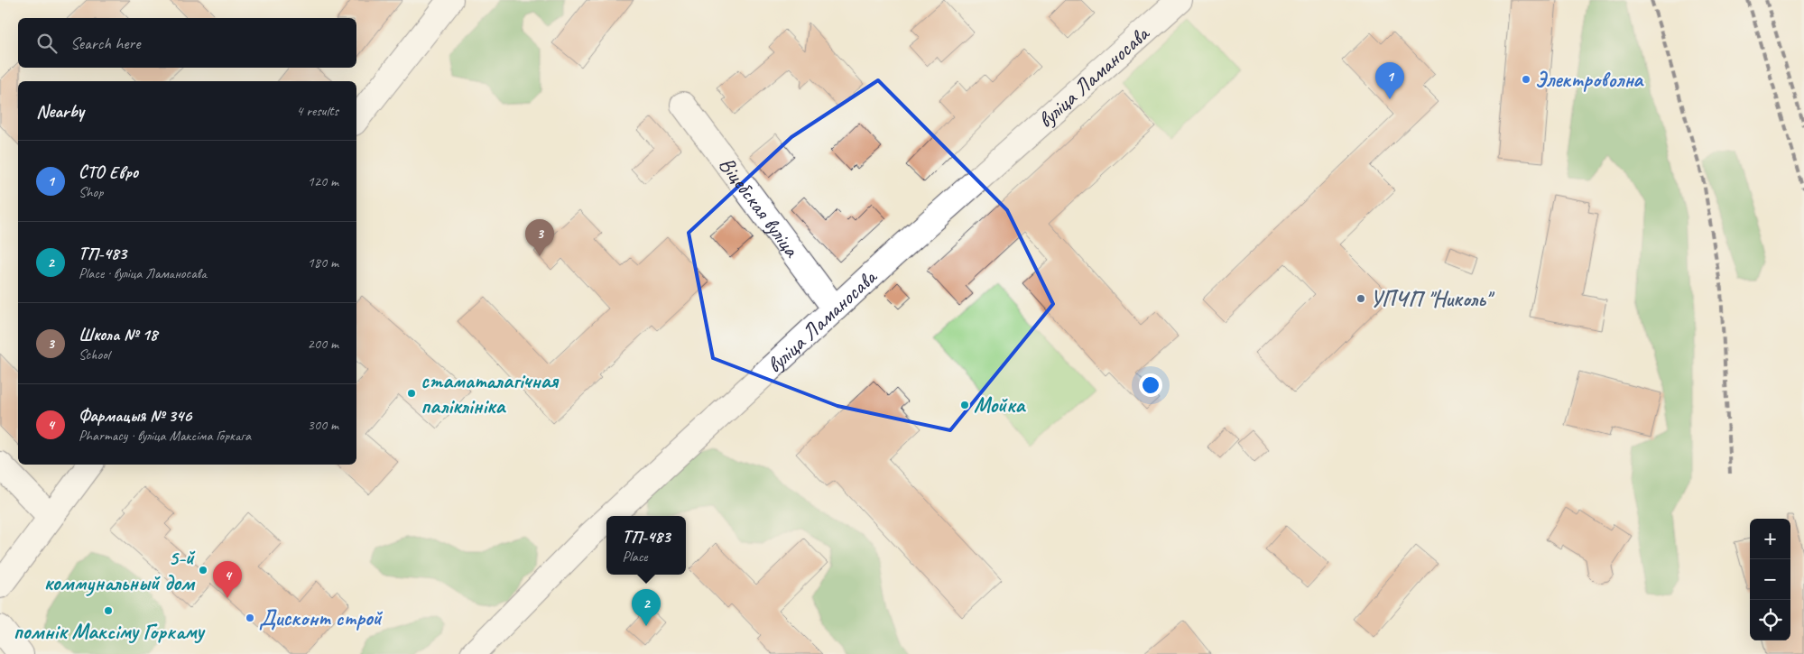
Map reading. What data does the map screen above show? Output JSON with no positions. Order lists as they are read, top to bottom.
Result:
{
  "streets": {
    "street": ["вуліца Ламаносава", "Віцебская вуліца"]
  },
  "crossings": [
    ["вуліца Ламаносава", "Віцебская вуліца"]
  ],
  "places": [
    "Электроволна",
    "УПЧП \"Николь\"",
    "стаматалагічная паліклініка",
    "Мойка",
    "5-й коммунальный дом",
    "помнік Максіму Горкаму",
    "Дисконт строй"
  ],
  "page": {
    "search": "Search here",
    "pins": [
      "1",
      "3",
      "4",
      "2"
    ],
    "heading": ["Nearby", "4 results"],
    "list": [
      {
        "mark": "1",
        "name": "СТО Евро",
        "note": "Shop",
        "value": "120 m"
      },
      {
        "mark": "2",
        "name": "ТП-483",
        "note": "Place · вуліца Ламаносава",
        "value": "180 m"
      },
      {
        "mark": "3",
        "name": "Школа № 18",
        "note": "School",
        "value": "200 m"
      },
      {
        "mark": "4",
        "name": "Фармацыя № 346",
        "note": "Pharmacy · вуліца Максіма Горкага",
        "value": "300 m"
      }
    ],
    "popup": ["ТП-483", "Place"],
    "map_buttons": ["+", "−"]
  }
}
